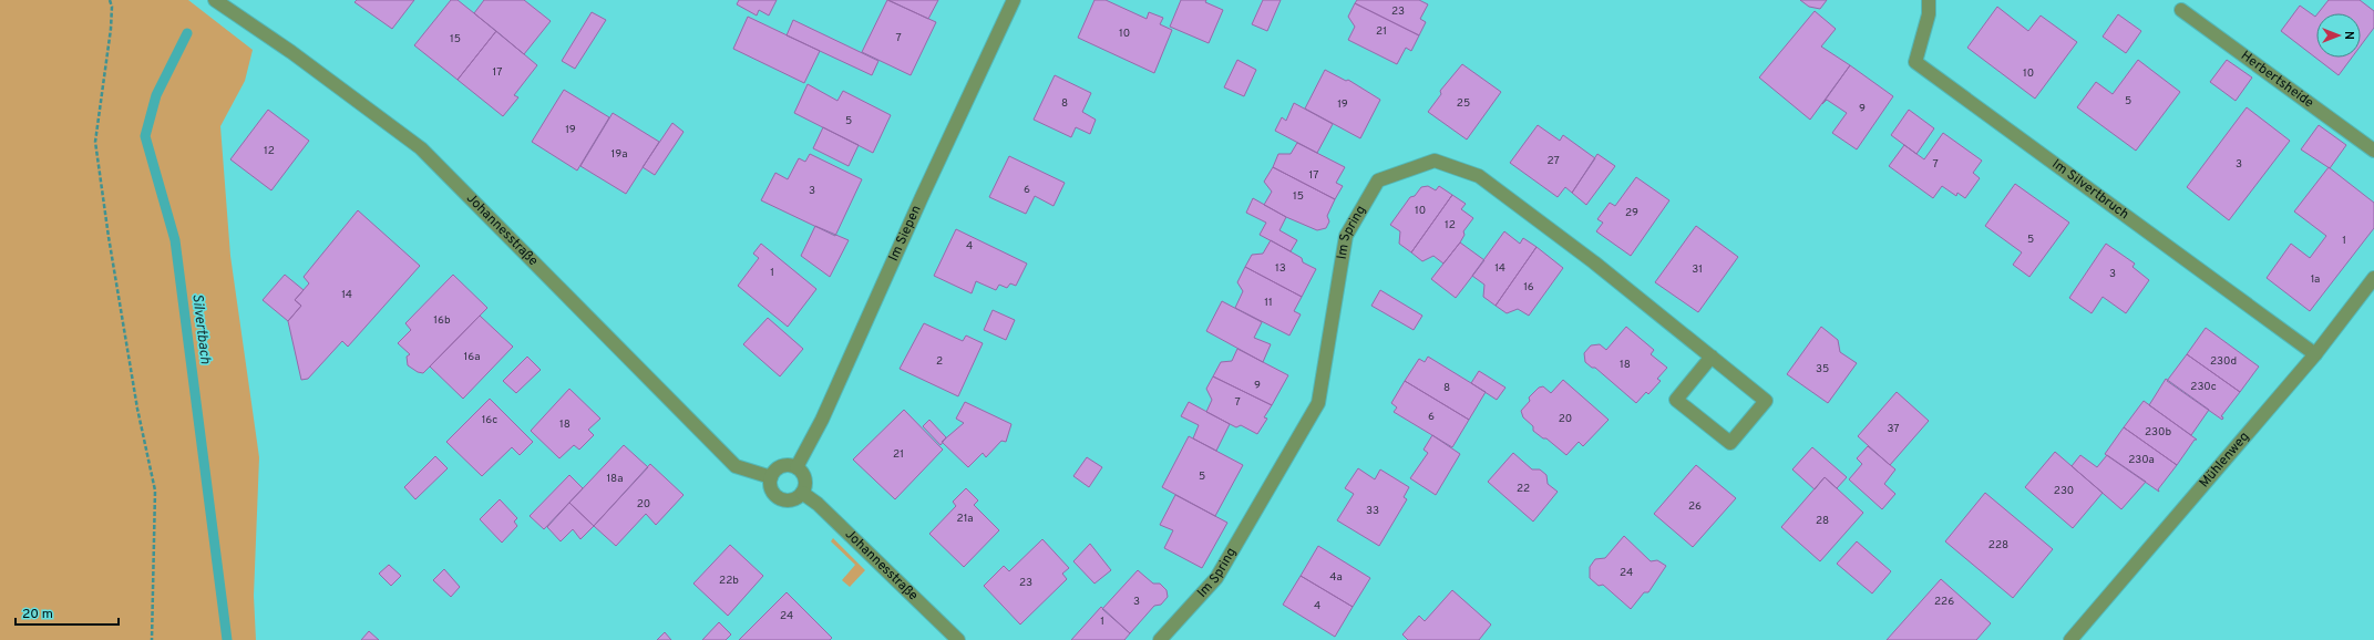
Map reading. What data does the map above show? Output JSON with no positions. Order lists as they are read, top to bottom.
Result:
{
  "streets": {
    "street": [
      "Herbertsheide",
      "Im Silvertbruch",
      "Johannesstraße",
      "Im Siepen",
      "Im Spring",
      "Mühlenweg"
    ]
  },
  "crossings": [
    ["Im Silvertbruch", "Mühlenweg"],
    ["Johannesstraße", "Im Siepen"]
  ],
  "water": ["Silvertbach"],
  "house_numbers": [
    "23",
    "21",
    "10",
    "7",
    "15",
    "17",
    "10",
    "5",
    "8",
    "25",
    "19",
    "9",
    "5",
    "19",
    "12",
    "19a",
    "27",
    "7",
    "3",
    "17",
    "6",
    "3",
    "15",
    "10",
    "29",
    "12",
    "5",
    "1",
    "4",
    "13",
    "14",
    "31",
    "1",
    "3",
    "1a",
    "16",
    "14",
    "11",
    "16b",
    "16a",
    "2",
    "230d",
    "18",
    "35",
    "9",
    "230c",
    "8",
    "7",
    "6",
    "20",
    "16c",
    "18",
    "37",
    "230b",
    "21",
    "230a",
    "5",
    "18a",
    "22",
    "230",
    "20",
    "26",
    "33",
    "21a",
    "28",
    "228",
    "24",
    "4a",
    "22b",
    "23",
    "3",
    "226",
    "4",
    "24",
    "1"
  ],
  "scale_bar": "20 m",
  "north": "right"
}
